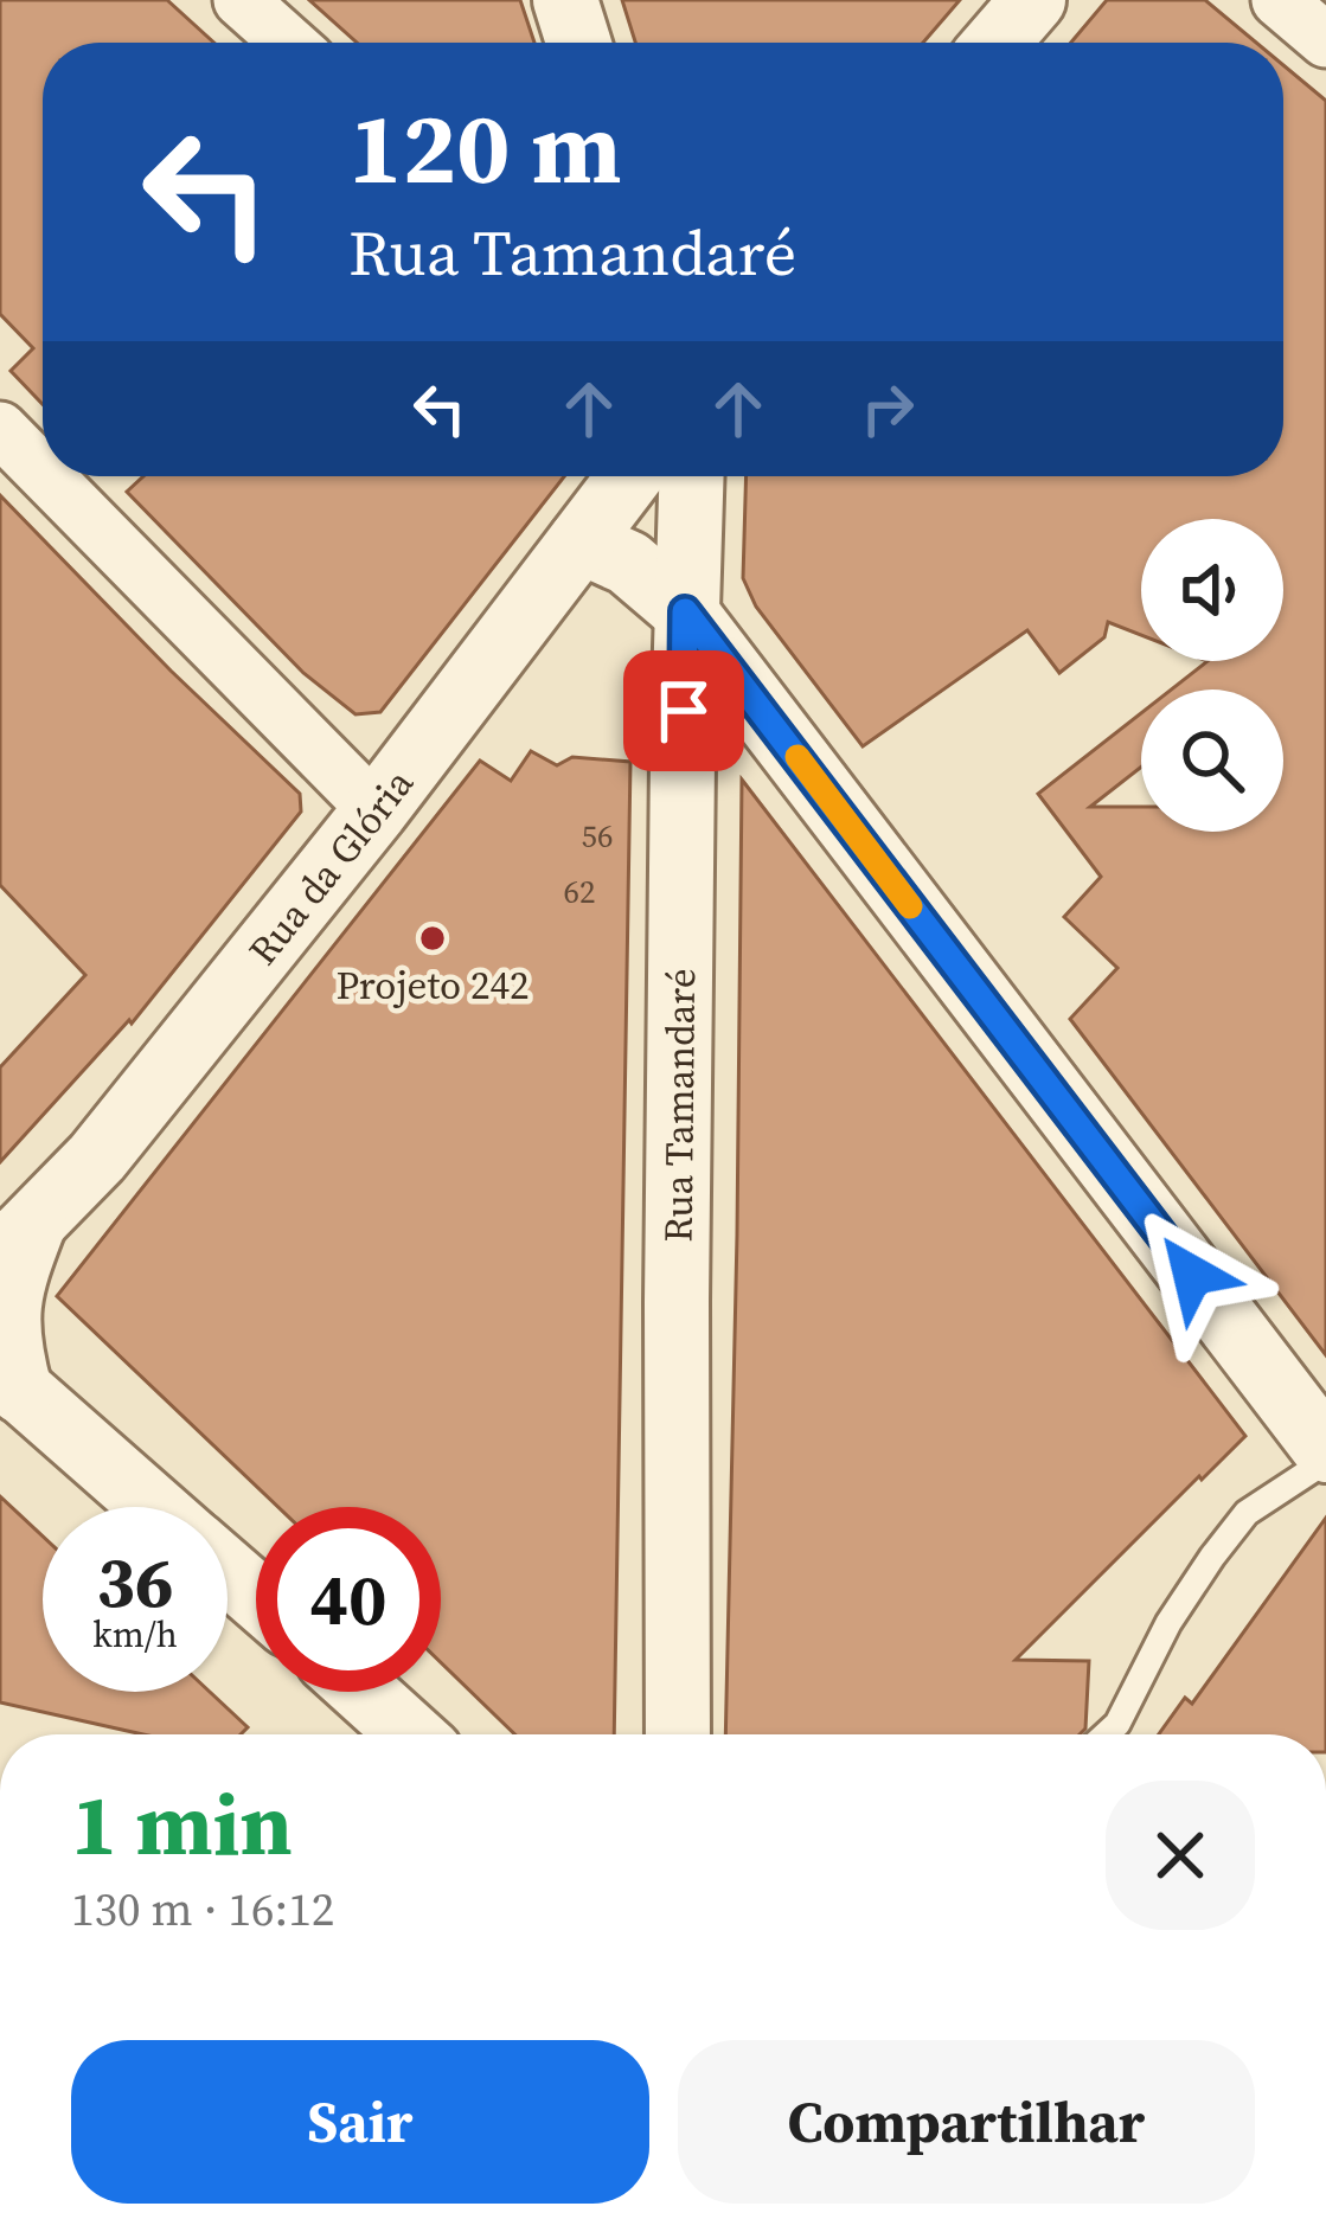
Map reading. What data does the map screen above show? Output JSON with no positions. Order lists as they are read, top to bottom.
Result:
{
  "streets": {
    "street": ["Rua da Glória", "Rua Tamandaré"]
  },
  "places": ["Projeto 242"],
  "house_numbers": ["56", "62"],
  "page": {
    "turn": ["120 m", "Rua Tamandaré"],
    "speed": "36 km/h",
    "limit": "40",
    "heading": ["1 min", "130 m · 16:12"],
    "buttons": ["Sair", "Compartilhar"]
  }
}
